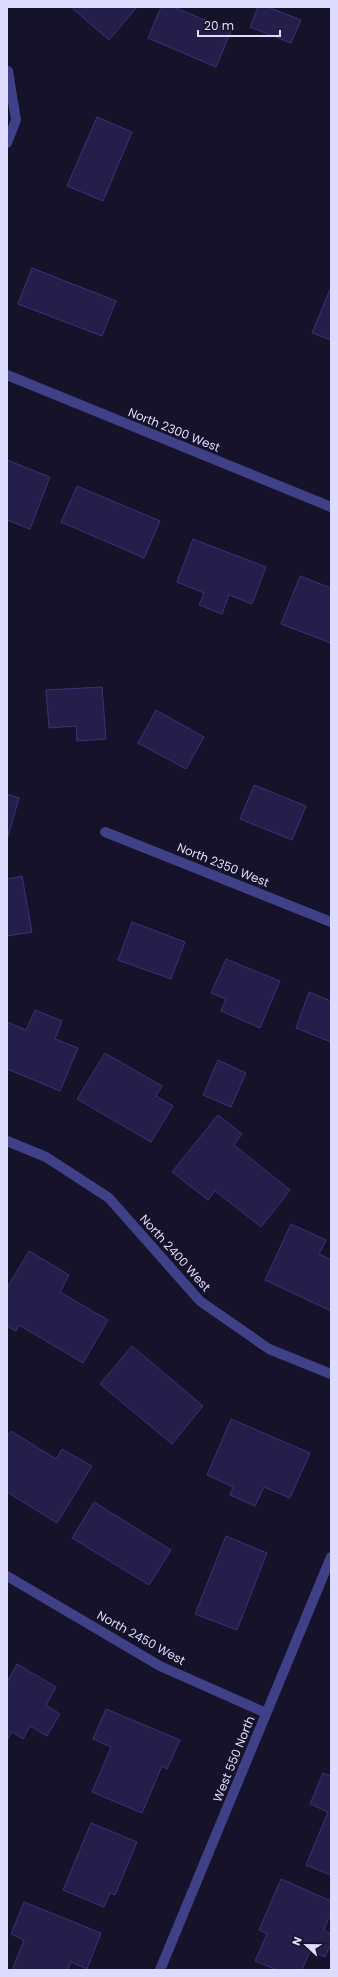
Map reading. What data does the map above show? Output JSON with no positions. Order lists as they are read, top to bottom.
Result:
{
  "streets": {
    "street": [
      "North 2300 West",
      "North 2350 West",
      "North 2400 West",
      "North 2450 West",
      "West 550 North"
    ]
  },
  "crossings": [
    ["North 2450 West", "West 550 North"]
  ],
  "scale_bar": "20 m",
  "north": "left"
}
